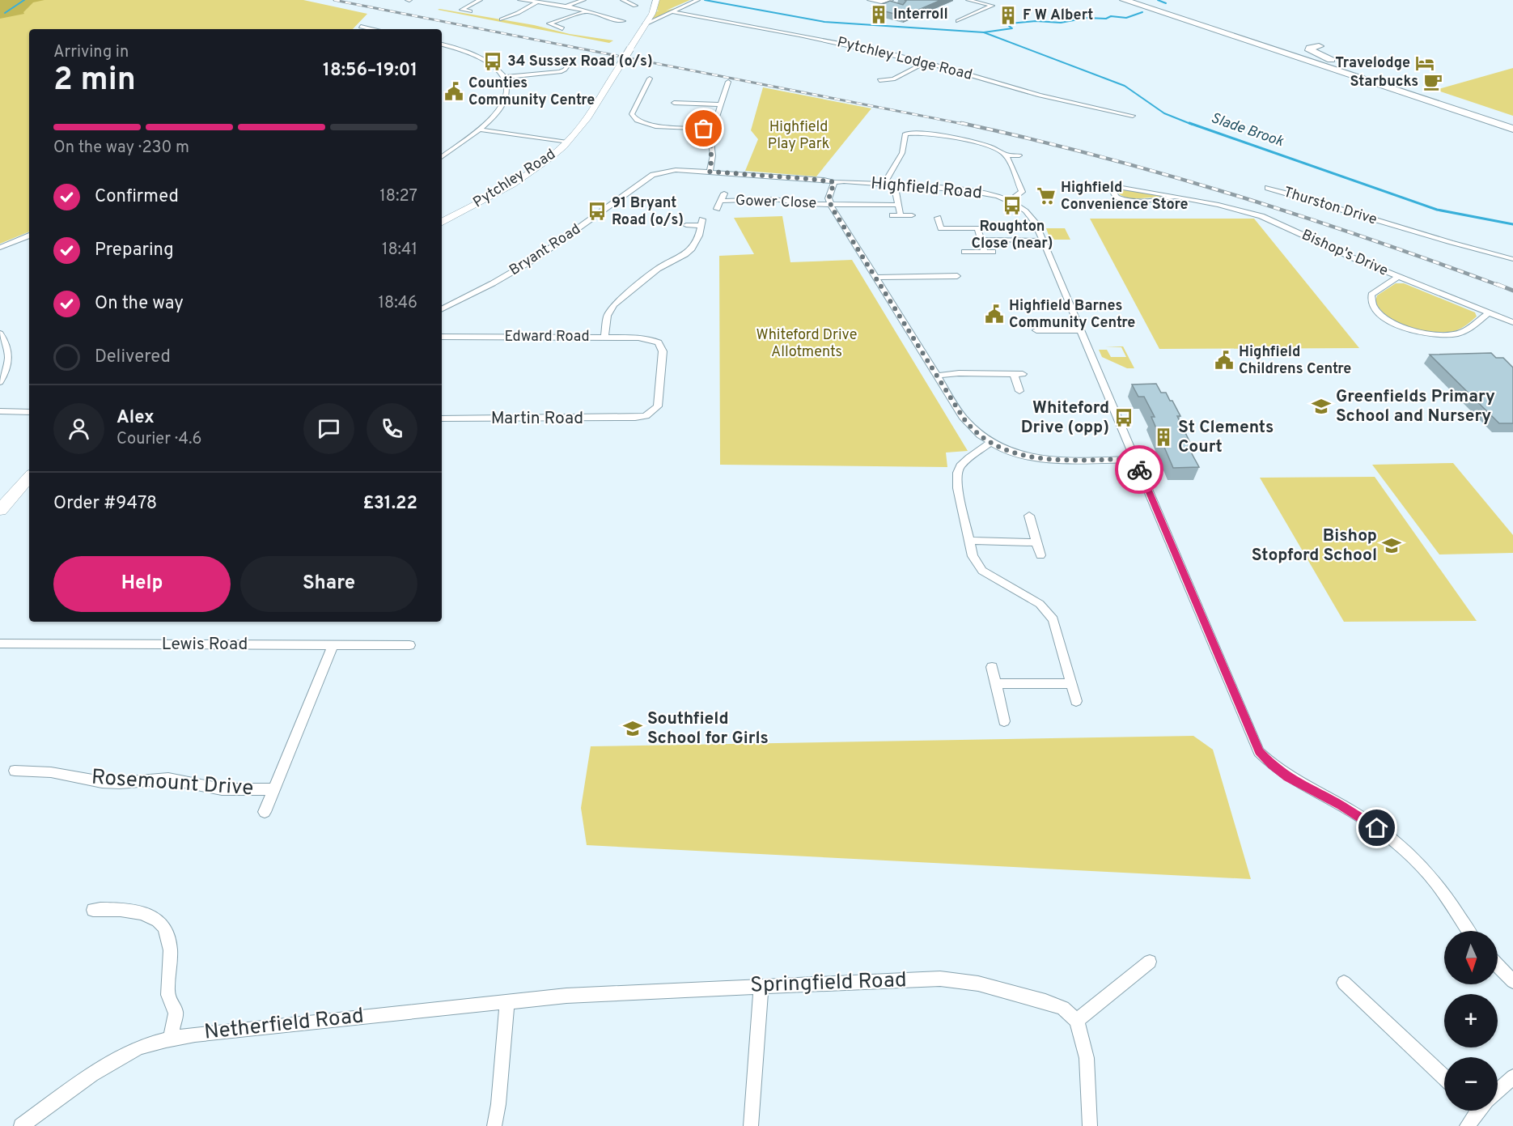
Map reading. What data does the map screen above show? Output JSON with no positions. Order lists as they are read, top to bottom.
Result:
{
  "streets": {
    "main road": ["Pytchley Road"],
    "street": [
      "Pytchley Lodge Road",
      "Highfield Road",
      "Gower Close",
      "Thurston Drive",
      "Bryant Road",
      "Bishop's Drive",
      "Edward Road",
      "Martin Road",
      "Lewis Road",
      "Rosemount Drive",
      "Springfield Road",
      "Netherfield Road"
    ]
  },
  "crossings": [
    ["Highfield Road", "Bryant Road"],
    ["Edward Road", "Martin Road"],
    ["Lewis Road", "Rosemount Drive"],
    ["Springfield Road", "Netherfield Road"]
  ],
  "water": ["Slade Brook"],
  "parks": ["Highfield Play Park", "Whiteford Drive Allotments"],
  "places": {
    "building": ["Interroll", "F W Albert", "St Clements Court"],
    "bus stop": [
      "34 Sussex Road (o/s)",
      "Roughton Close (near)",
      "91 Bryant Road (o/s)",
      "Whiteford Drive (opp)"
    ],
    "hotel": ["Travelodge"],
    "cafe": ["Starbucks"],
    "public building": ["Counties Community Centre", "Highfield Barnes Community Centre", "Highfield Childrens Centre"],
    "supermarket": ["Highfield Convenience Store"],
    "school or university": ["Greenfields Primary School and Nursery", "Bishop Stopford School", "Southfield School for Girls"]
  },
  "north": "bottom",
  "page": {
    "heading": ["2 min", "Arriving in", "18:56–19:01"],
    "panel": [
      "Alex",
      "Courier · 4.6",
      "Order #9478",
      "£31.22"
    ],
    "bar": "On the way · 230 m",
    "list": [
      ["Confirmed", "18:27"],
      ["Preparing", "18:41"],
      ["On the way", "18:46"],
      "Delivered"
    ],
    "buttons": ["Help", "Share"],
    "map_buttons": ["+", "−"]
  }
}
